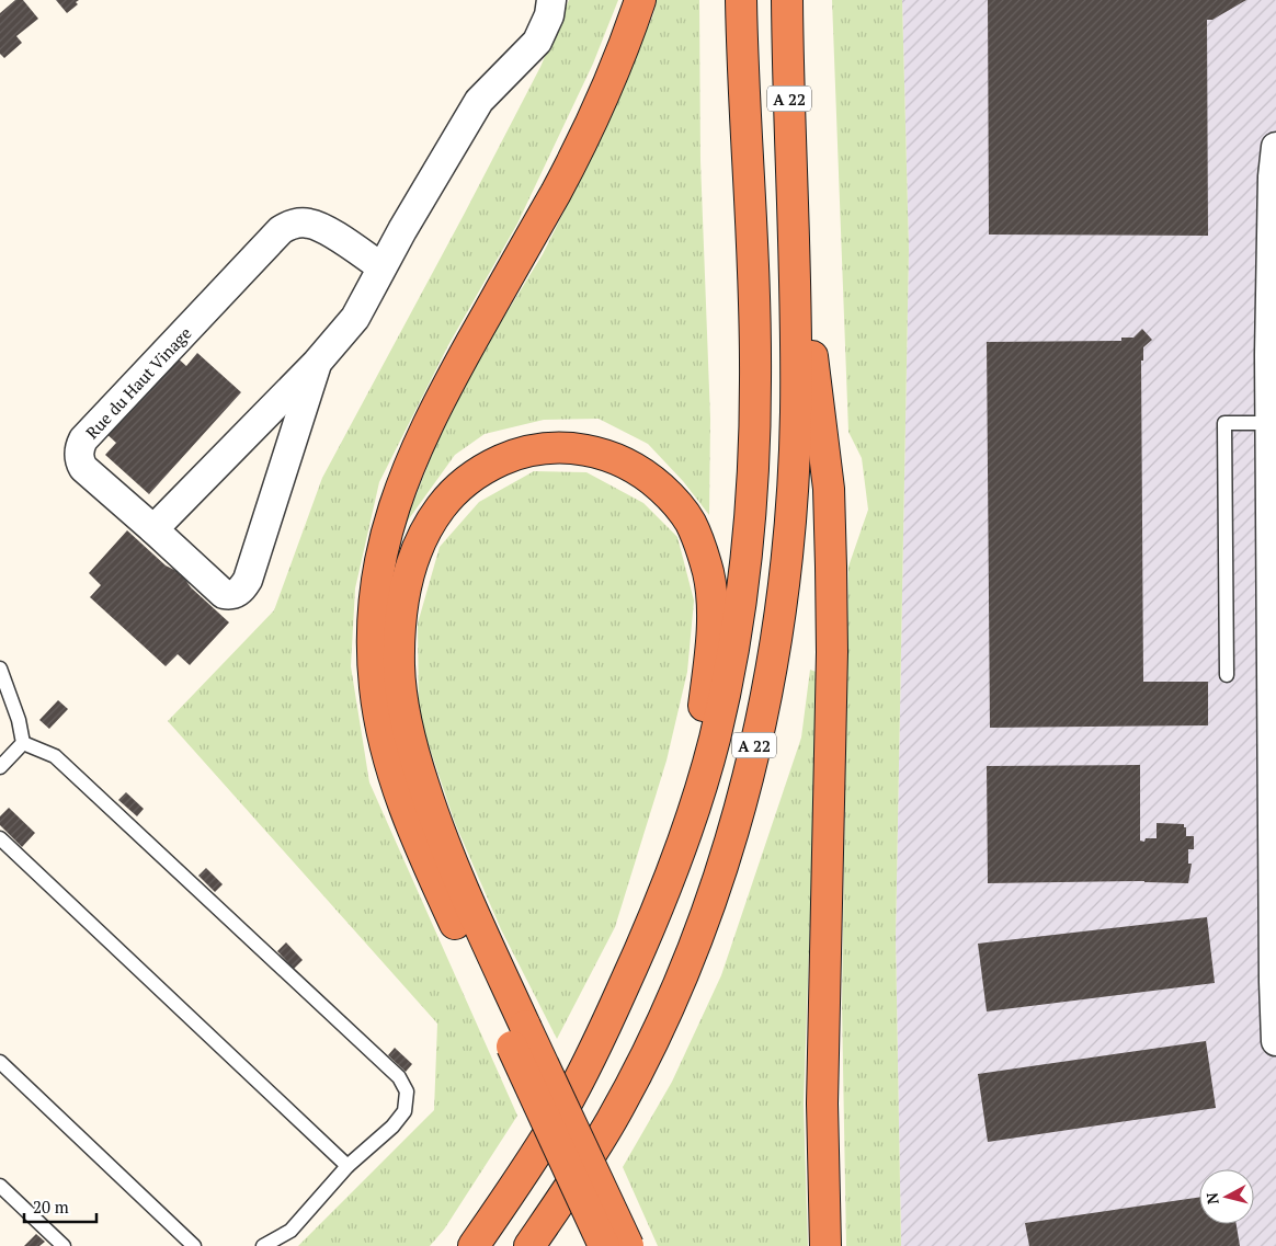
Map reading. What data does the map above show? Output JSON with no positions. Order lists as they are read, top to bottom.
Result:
{
  "streets": {
    "highway": ["A 22"],
    "street": ["Rue du Haut Vinage"]
  },
  "scale_bar": "20 m",
  "north": "left"
}
